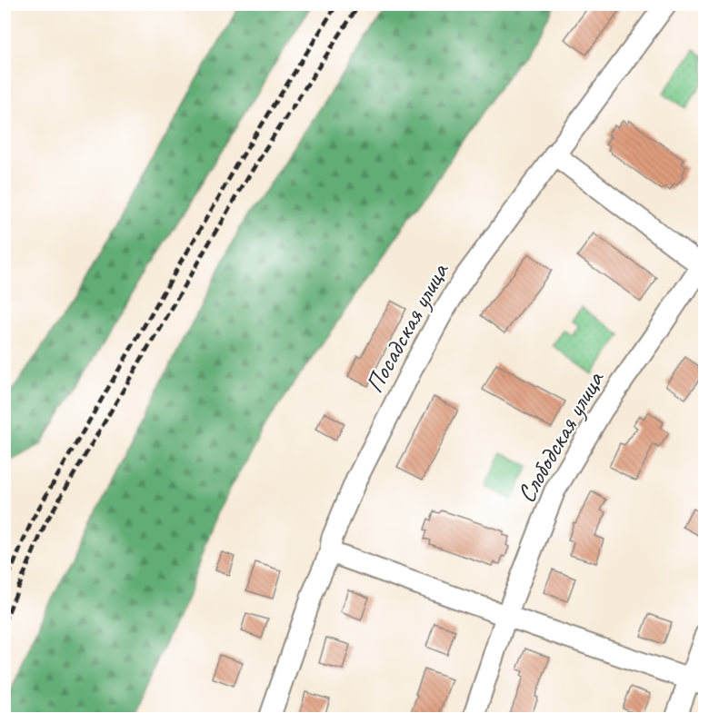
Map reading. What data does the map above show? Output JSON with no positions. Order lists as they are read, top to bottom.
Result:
{
  "streets": {
    "street": ["Посадская улица", "Слободская улица"]
  }
}
